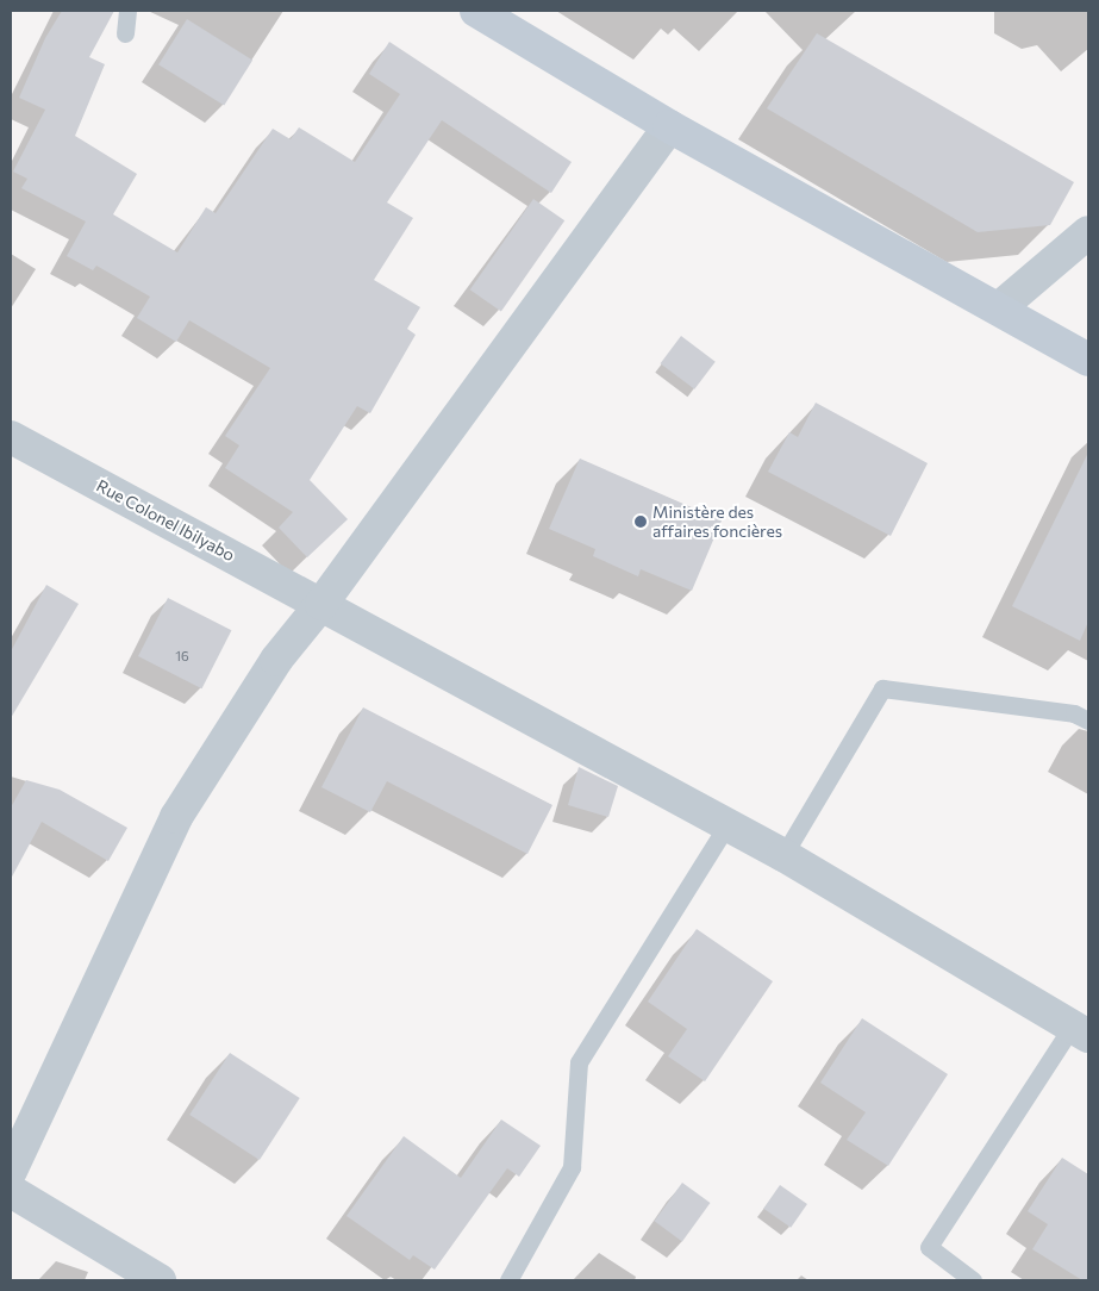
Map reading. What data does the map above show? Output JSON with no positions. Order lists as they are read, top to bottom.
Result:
{
  "streets": {
    "street": ["Rue Colonel Ibilyabo"]
  },
  "places": ["Ministère des affaires foncières"],
  "house_numbers": ["16"]
}
